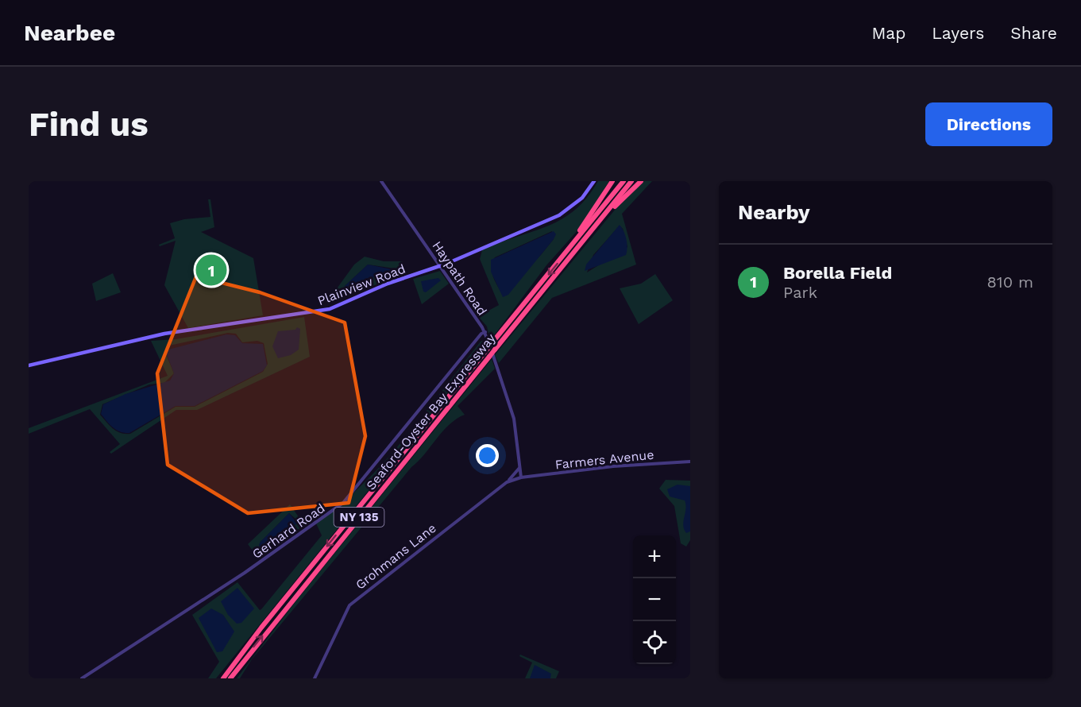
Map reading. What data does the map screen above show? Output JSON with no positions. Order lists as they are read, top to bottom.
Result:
{
  "streets": {
    "highway": ["Seaford-Oyster Bay Expressway", "NY 135"],
    "main road": ["Plainview Road"],
    "street": [
      "Haypath Road",
      "Farmers Avenue",
      "Gerhard Road",
      "Grohmans Lane"
    ]
  },
  "crossings": [
    ["Haypath Road", "Plainview Road"],
    ["Haypath Road", "Farmers Avenue"],
    ["Haypath Road", "Gerhard Road"],
    ["Haypath Road", "Grohmans Lane"],
    ["Farmers Avenue", "Grohmans Lane"]
  ],
  "page": {
    "header": "Nearbee",
    "nav": ["Map", "Layers", "Share"],
    "buttons": "Directions",
    "title": "Find us",
    "heading": "Nearby",
    "list": [
      {
        "mark": "1",
        "name": "Borella Field",
        "note": "Park",
        "value": "810 m"
      }
    ],
    "pins": "1",
    "map_buttons": ["+", "−"]
  }
}
